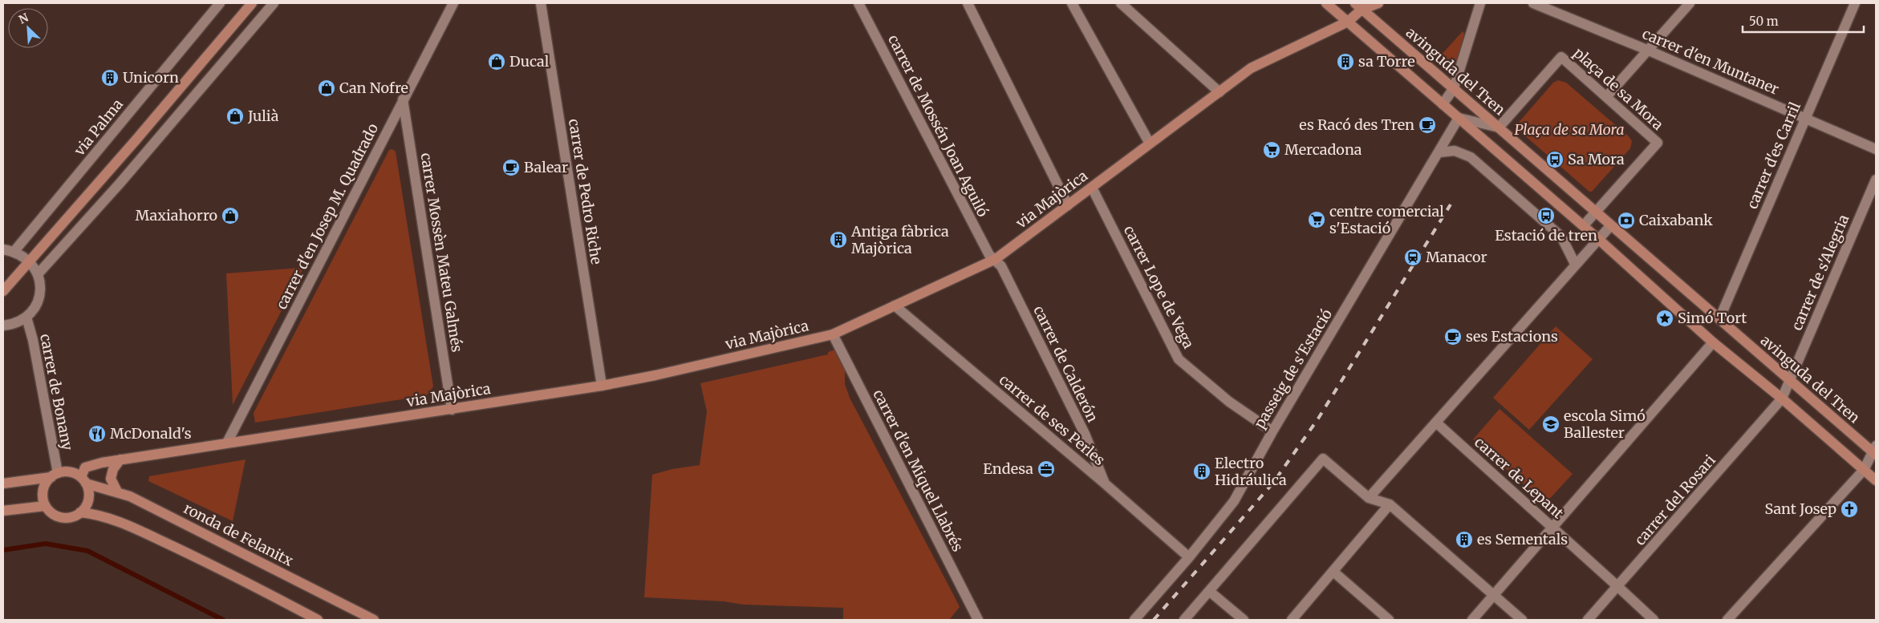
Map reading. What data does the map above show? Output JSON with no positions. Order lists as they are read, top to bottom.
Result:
{
  "streets": {
    "main road": ["avinguda del Tren", "via Majòrica", "ronda de Felanitx"],
    "street": [
      "carrer d'en Muntaner",
      "plaça de sa Mora",
      "carrer de Mossén Joan Aguiló",
      "via Palma",
      "carrer d'es Carril",
      "carrer de Pedro Riche",
      "carrer d'en Josep M. Quadrado",
      "carrer Mossèn Mateu Galmés",
      "carrer de s'Alegria",
      "carrer Lope de Vega",
      "carrer de Calderón",
      "passeig de s'Estació",
      "carrer de Bonany",
      "carrer de ses Perles",
      "carrer d'en Miquel Llabrés",
      "carrer de Lepant",
      "carrer del Rosari"
    ]
  },
  "crossings": [
    ["carrer d'en Muntaner", "carrer d'es Carril"],
    ["avinguda del Tren", "plaça de sa Mora"],
    ["avinguda del Tren", "carrer d'es Carril"],
    ["avinguda del Tren", "via Majòrica"],
    ["avinguda del Tren", "carrer de s'Alegria"],
    ["carrer de Mossén Joan Aguiló", "via Majòrica"],
    ["carrer de Mossén Joan Aguiló", "carrer de Calderón"],
    ["carrer de Pedro Riche", "via Majòrica"],
    ["via Majòrica", "carrer d'en Josep M. Quadrado"],
    ["via Majòrica", "carrer Mossèn Mateu Galmés"],
    ["via Majòrica", "carrer Lope de Vega"],
    ["via Majòrica", "carrer de Calderón"],
    ["via Majòrica", "carrer de Bonany"],
    ["via Majòrica", "carrer de ses Perles"],
    ["via Majòrica", "carrer d'en Miquel Llabrés"],
    ["via Majòrica", "ronda de Felanitx"],
    ["carrer d'en Josep M. Quadrado", "carrer Mossèn Mateu Galmés"],
    ["carrer de s'Alegria", "carrer del Rosari"],
    ["carrer Lope de Vega", "passeig de s'Estació"],
    ["carrer de Calderón", "carrer de ses Perles"],
    ["passeig de s'Estació", "carrer de ses Perles"],
    ["carrer de Bonany", "ronda de Felanitx"],
    ["carrer de Lepant", "carrer del Rosari"]
  ],
  "parks": ["Plaça de sa Mora"],
  "places": {
    "shop": [
      "Ducal",
      "Can Nofre",
      "Julià",
      "Maxiahorro"
    ],
    "building": [
      "sa Torre",
      "Unicorn",
      "Antiga fàbrica Majòrica",
      "Electro Hidráulica",
      "es Sementals"
    ],
    "cafe": ["es Racó des Tren", "Balear", "ses Estacions"],
    "supermarket": ["Mercadona", "centre comercial s'Estació"],
    "bus stop": ["Sa Mora", "Estació de tren"],
    "bank": ["Caixabank"],
    "station": ["Manacor"],
    "place": ["Simó Tort"],
    "school or university": ["escola Simó Ballester"],
    "restaurant": ["McDonald's"],
    "office": ["Endesa"],
    "church": ["Sant Josep"]
  },
  "scale_bar": "50 m",
  "north": "top left"
}
